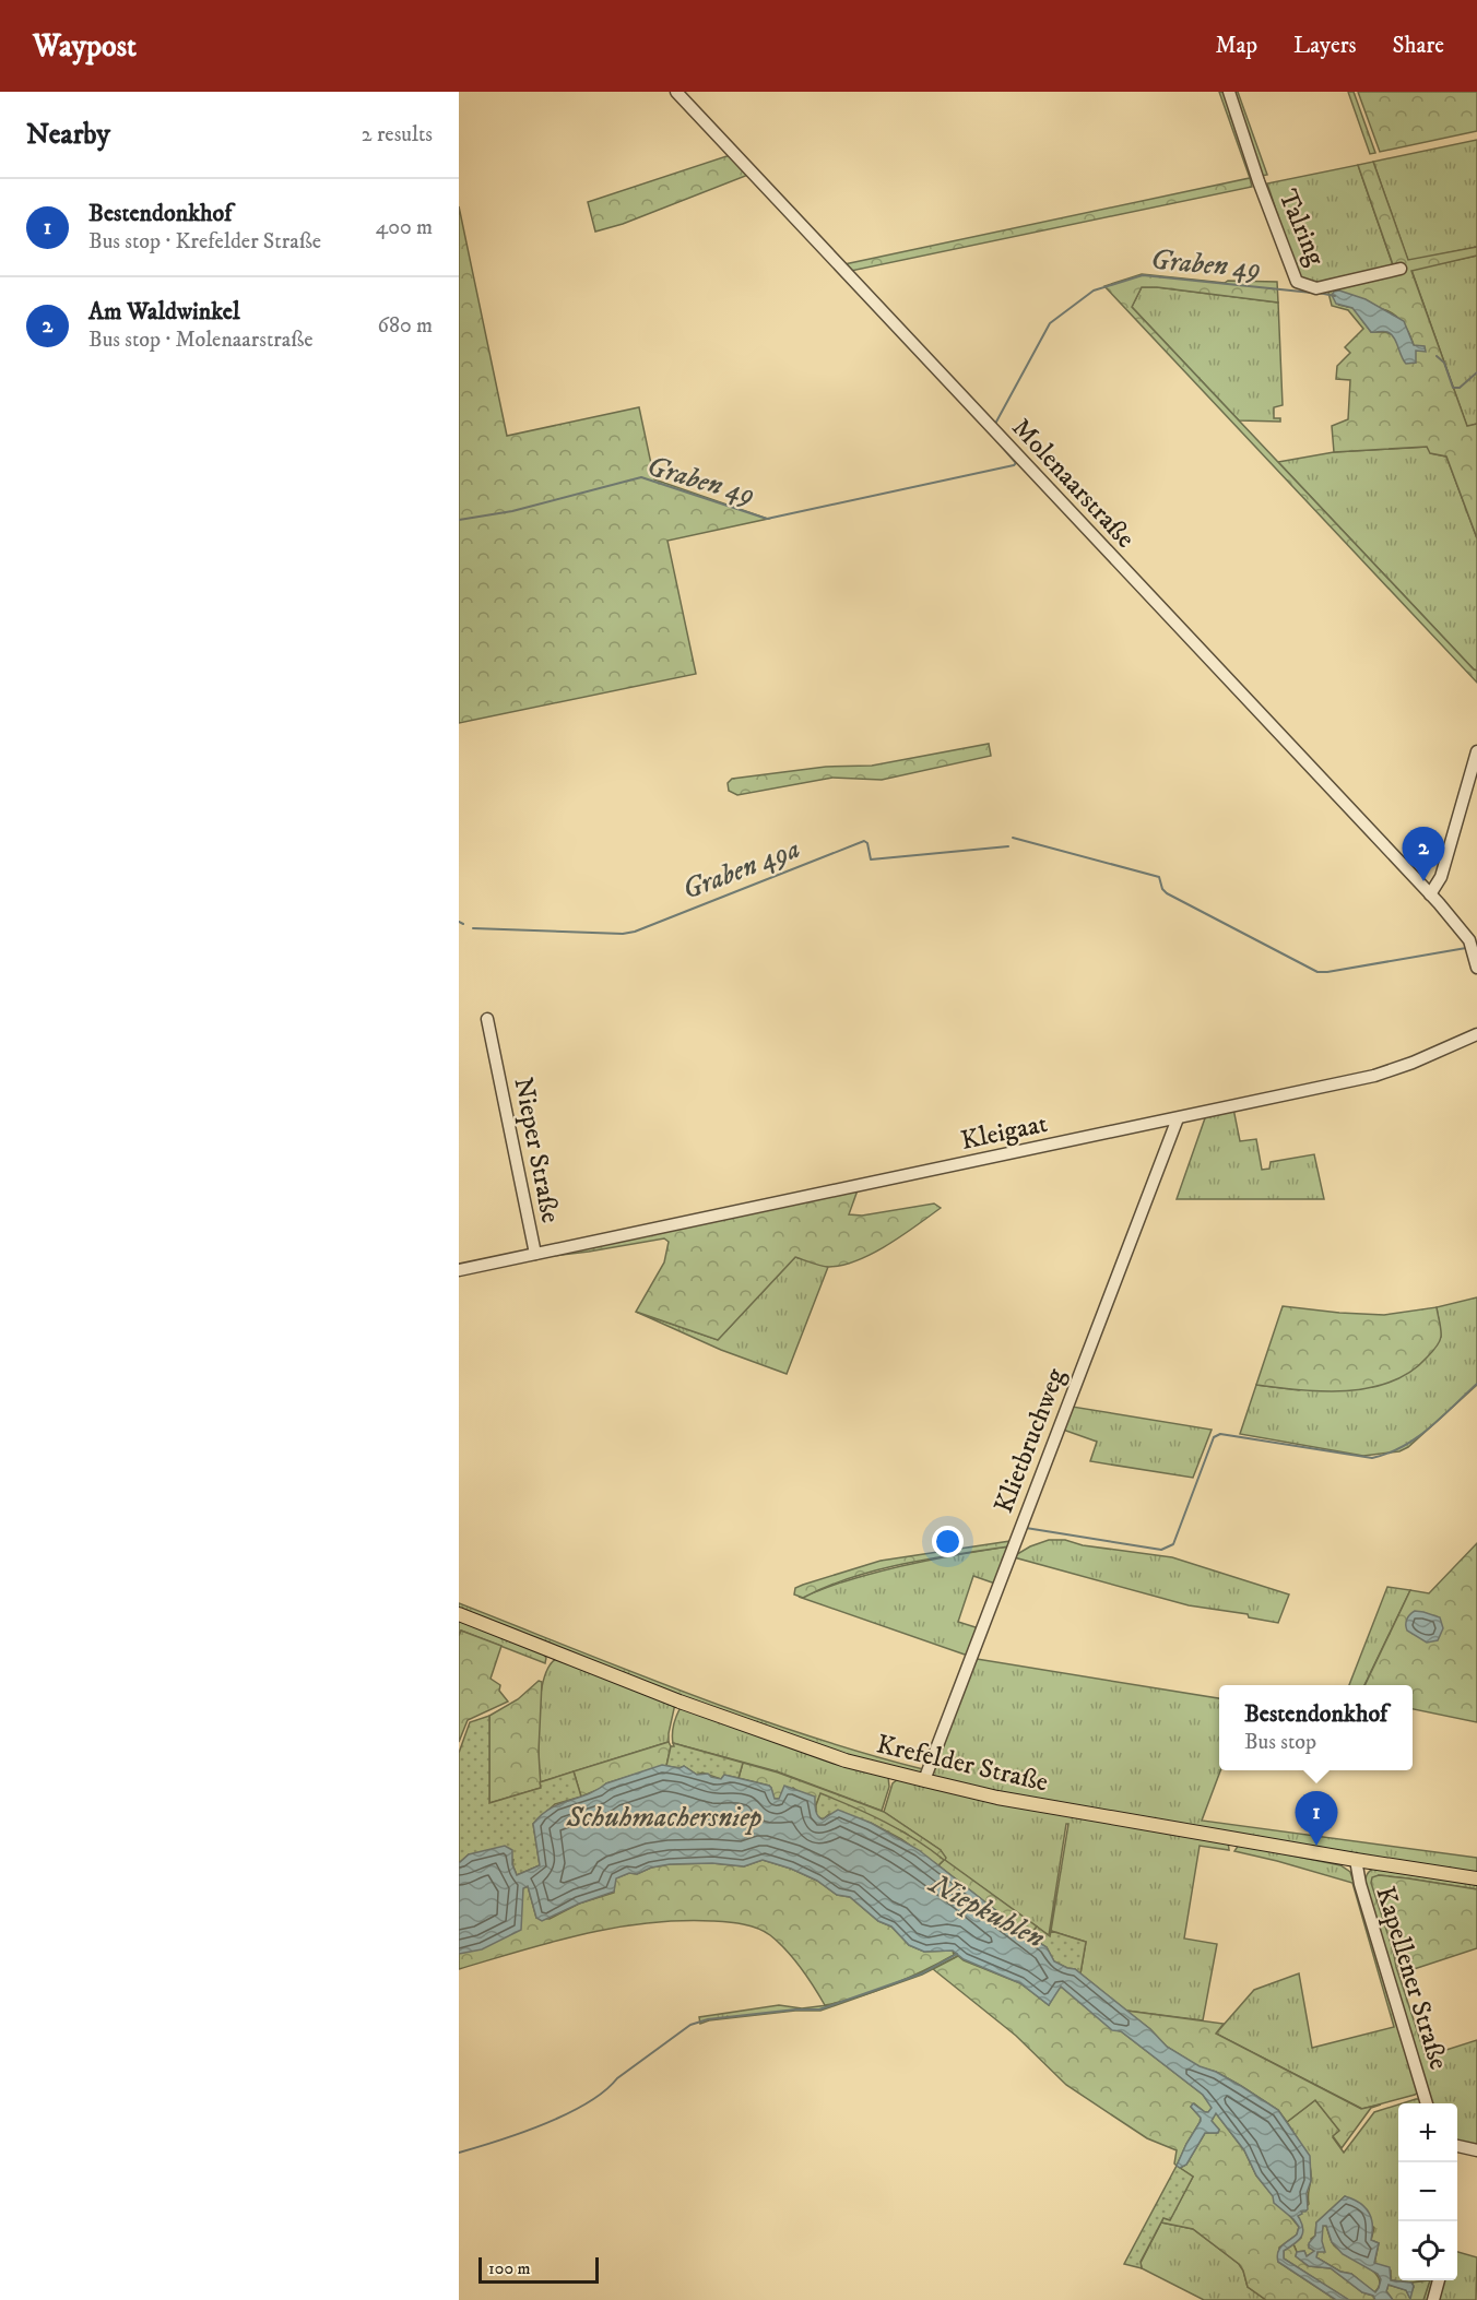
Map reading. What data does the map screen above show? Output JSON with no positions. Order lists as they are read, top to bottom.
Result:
{
  "streets": {
    "main road": ["Krefelder Straße"],
    "street": [
      "Talring",
      "Molenaarstraße",
      "Kleigaat",
      "Nieper Straße",
      "Klietbruchweg",
      "Kapellener Straße"
    ]
  },
  "crossings": [
    ["Kleigaat", "Nieper Straße"],
    ["Kleigaat", "Klietbruchweg"],
    ["Klietbruchweg", "Krefelder Straße"],
    ["Krefelder Straße", "Kapellener Straße"]
  ],
  "water": [
    "Graben 49",
    "Graben 49a",
    "Schuhmachersniep",
    "Niepkuhlen"
  ],
  "scale_bar": "100 m",
  "page": {
    "header": "Waypost",
    "nav": ["Map", "Layers", "Share"],
    "heading": ["Nearby", "2 results"],
    "list": [
      {
        "mark": "1",
        "name": "Bestendonkhof",
        "note": "Bus stop · Krefelder Straße",
        "value": "400 m"
      },
      {
        "mark": "2",
        "name": "Am Waldwinkel",
        "note": "Bus stop · Molenaarstraße",
        "value": "680 m"
      }
    ],
    "pins": ["2", "1"],
    "popup": ["Bestendonkhof", "Bus stop"],
    "map_buttons": ["+", "−"],
    "scale": "100 m"
  }
}
